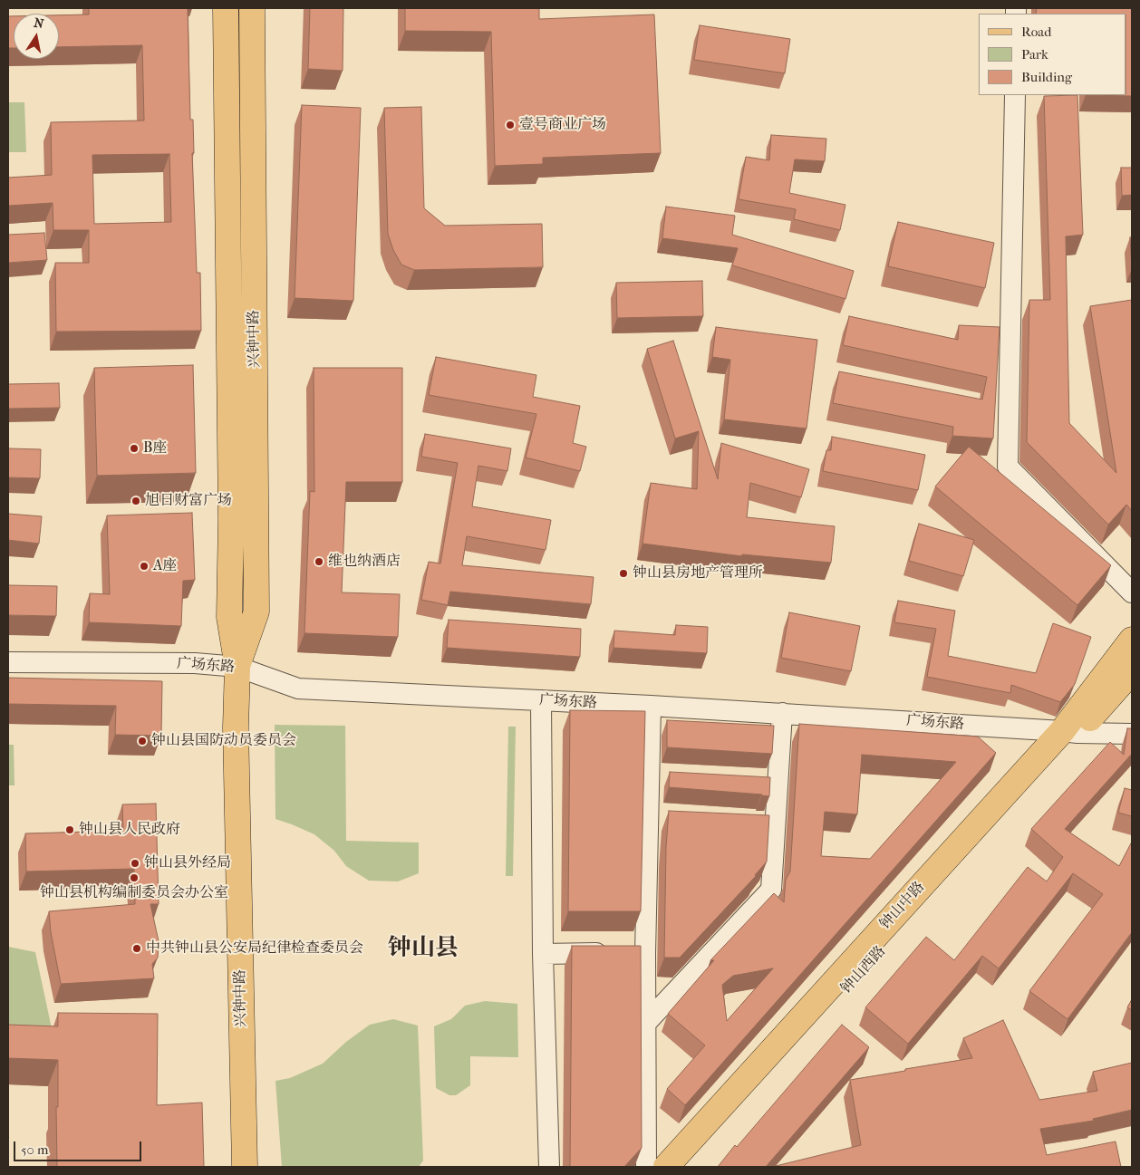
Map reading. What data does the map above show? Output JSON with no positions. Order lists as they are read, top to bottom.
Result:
{
  "streets": {
    "main road": ["兴钟中路", "钟山中路", "钟山西路"],
    "street": ["广场东路"]
  },
  "crossings": [
    ["兴钟中路", "广场东路"],
    ["广场东路", "钟山中路"],
    ["广场东路", "钟山西路"],
    ["钟山中路", "钟山西路"]
  ],
  "districts": ["钟山县"],
  "places": [
    "壹号商业广场",
    "B座",
    "旭日财富广场",
    "维也纳酒店",
    "A座",
    "钟山县房地产管理所",
    "钟山县国防动员委员会",
    "钟山县人民政府",
    "钟山县外经局",
    "钟山县机构编制委员会办公室",
    "中共钟山县公安局纪律检查委员会"
  ],
  "legend": ["Road", "Park", "Building"],
  "scale_bar": "50 m",
  "north": "top"
}
